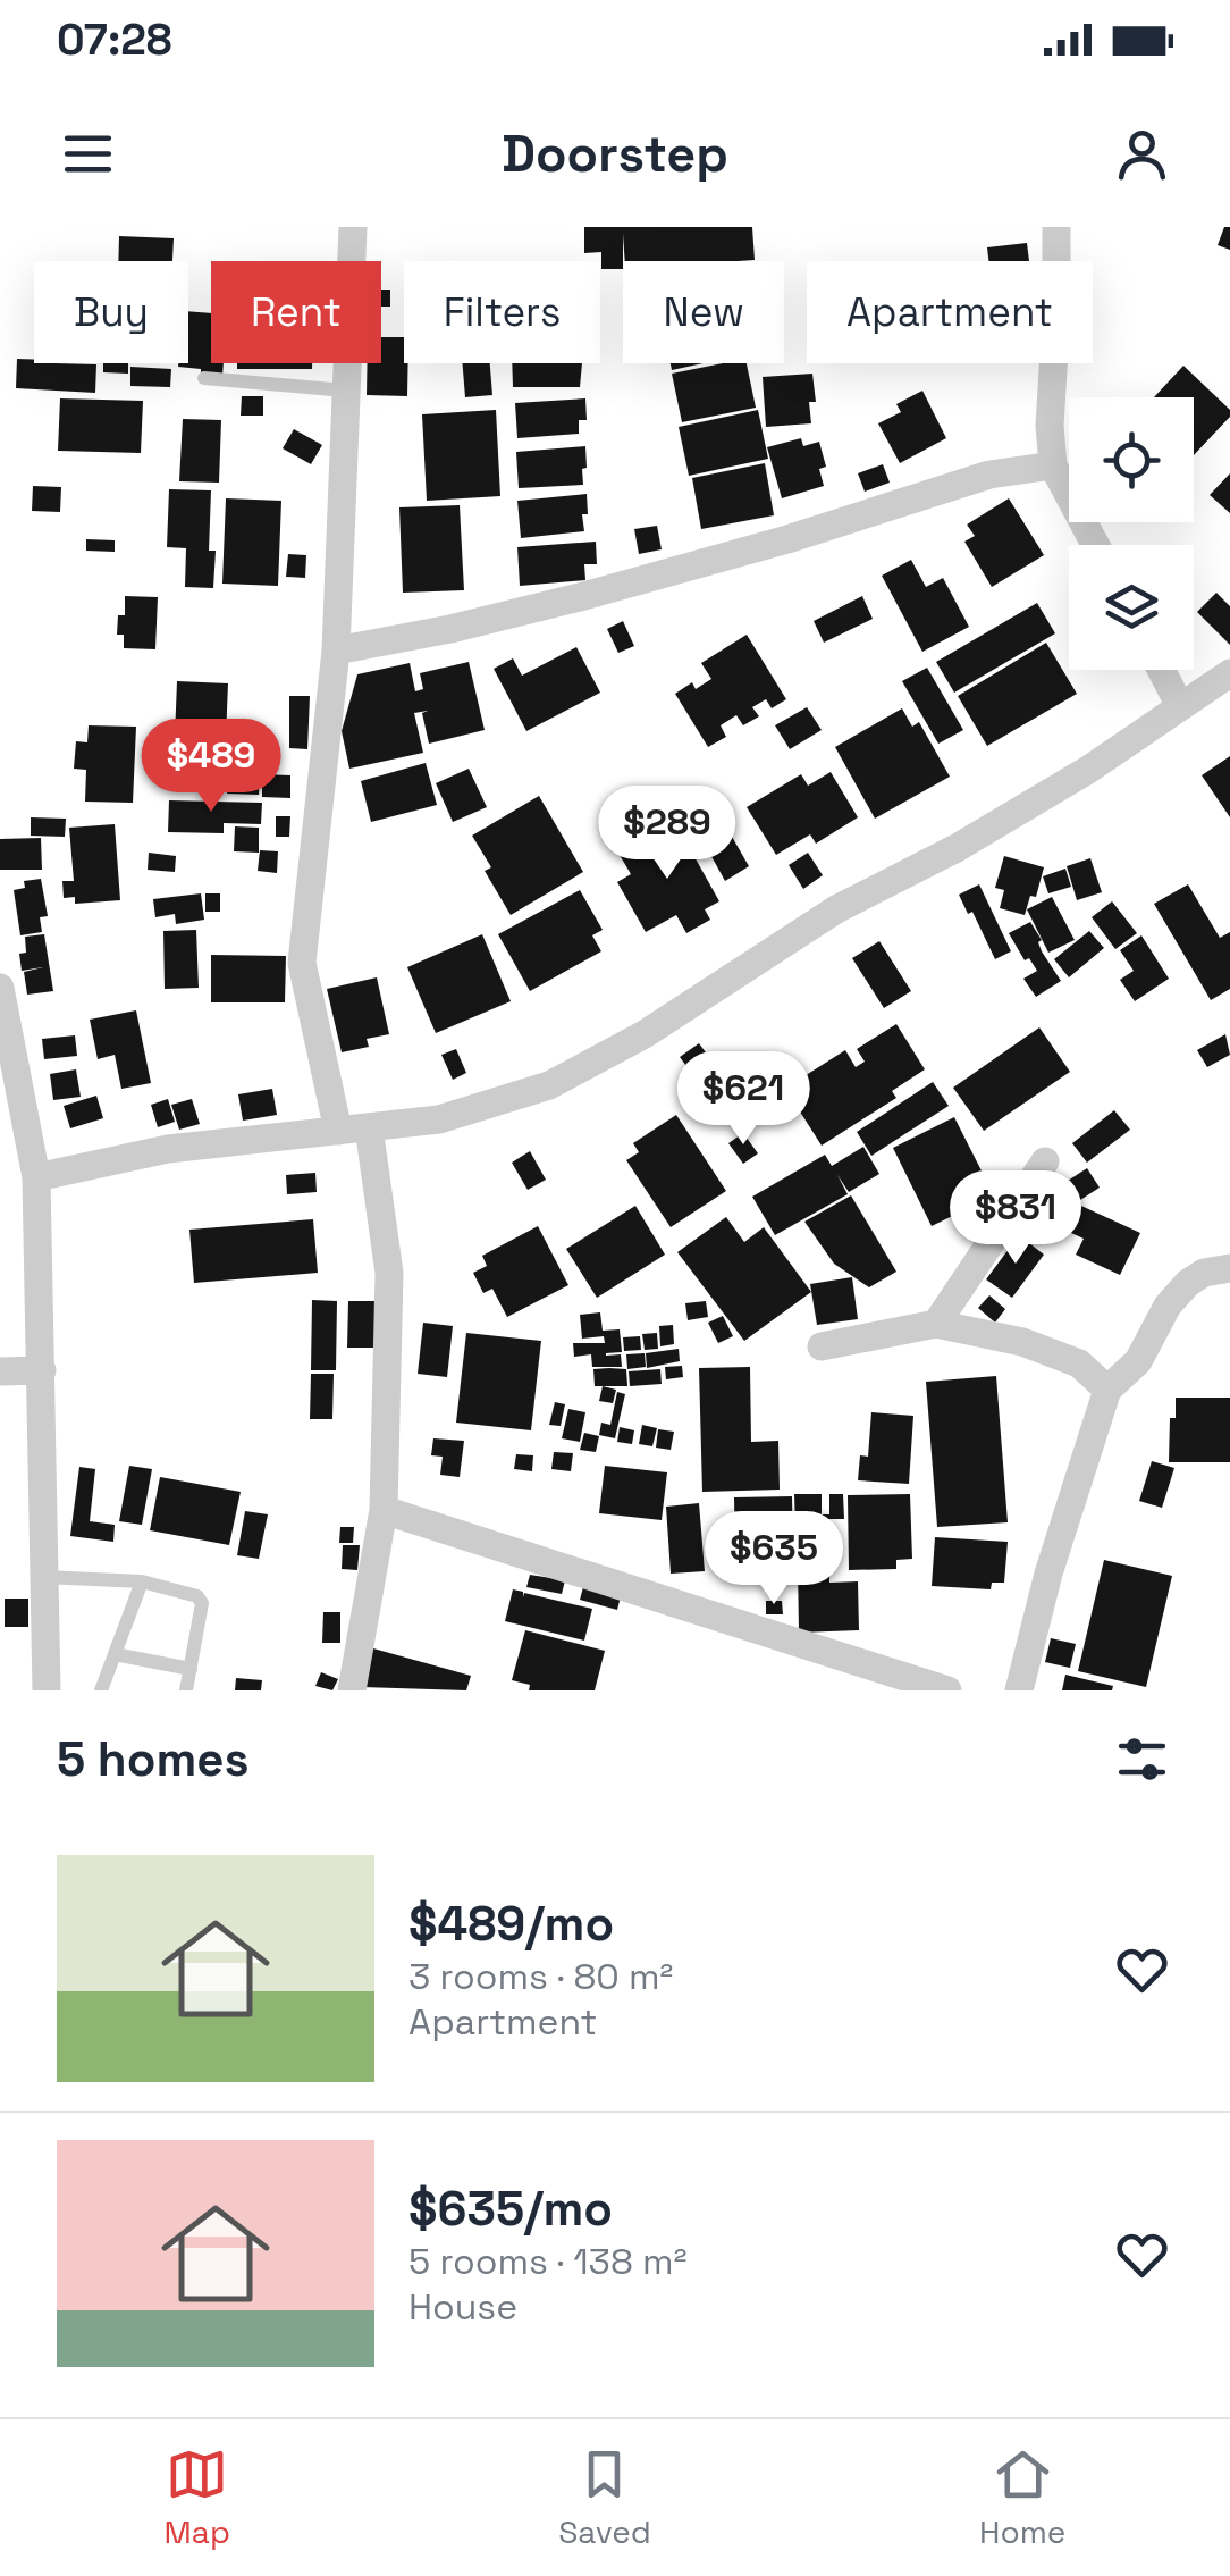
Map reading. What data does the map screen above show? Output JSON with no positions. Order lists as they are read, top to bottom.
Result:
{
  "page": {
    "status": "07:28",
    "header": "Doorstep",
    "chip": [
      "Buy",
      "Rent",
      "Filters",
      "New",
      "Apartment"
    ],
    "price": [
      "$489",
      "$289",
      "$621",
      "$831",
      "$635"
    ],
    "heading": "5 homes",
    "list": [
      {
        "name": "$489/mo",
        "note": "3 rooms · 80 m² · Apartment"
      },
      {
        "name": "$635/mo",
        "note": "5 rooms · 138 m² · House"
      }
    ],
    "tabs": ["Map", "Saved", "Home"]
  }
}
